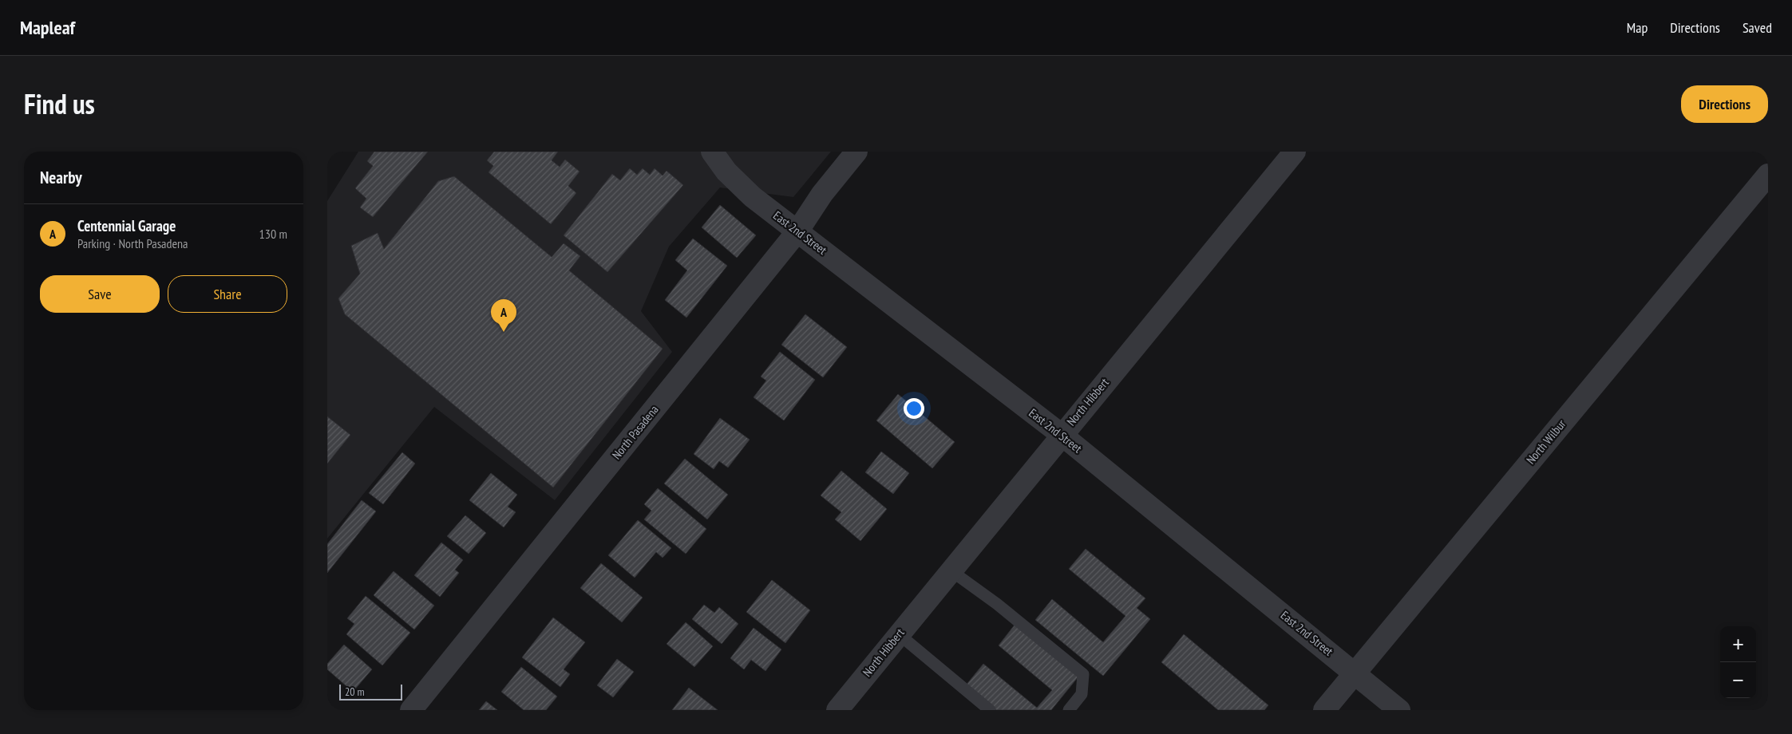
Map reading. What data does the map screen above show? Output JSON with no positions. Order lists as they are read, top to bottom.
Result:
{
  "streets": {
    "street": [
      "East 2nd Street",
      "North Hibbert",
      "North Pasadena",
      "North Wilbur"
    ]
  },
  "crossings": [
    ["East 2nd Street", "North Hibbert"],
    ["East 2nd Street", "North Pasadena"],
    ["East 2nd Street", "North Wilbur"]
  ],
  "scale_bar": "20 m",
  "page": {
    "header": "Mapleaf",
    "nav": ["Map", "Directions", "Saved"],
    "title": "Find us",
    "buttons": [
      "Directions",
      ["Save", "Share"]
    ],
    "heading": "Nearby",
    "list": [
      {
        "mark": "A",
        "name": "Centennial Garage",
        "note": "Parking · North Pasadena",
        "value": "130 m"
      }
    ],
    "pins": "A",
    "map_buttons": ["+", "−"],
    "scale": "20 m"
  }
}
